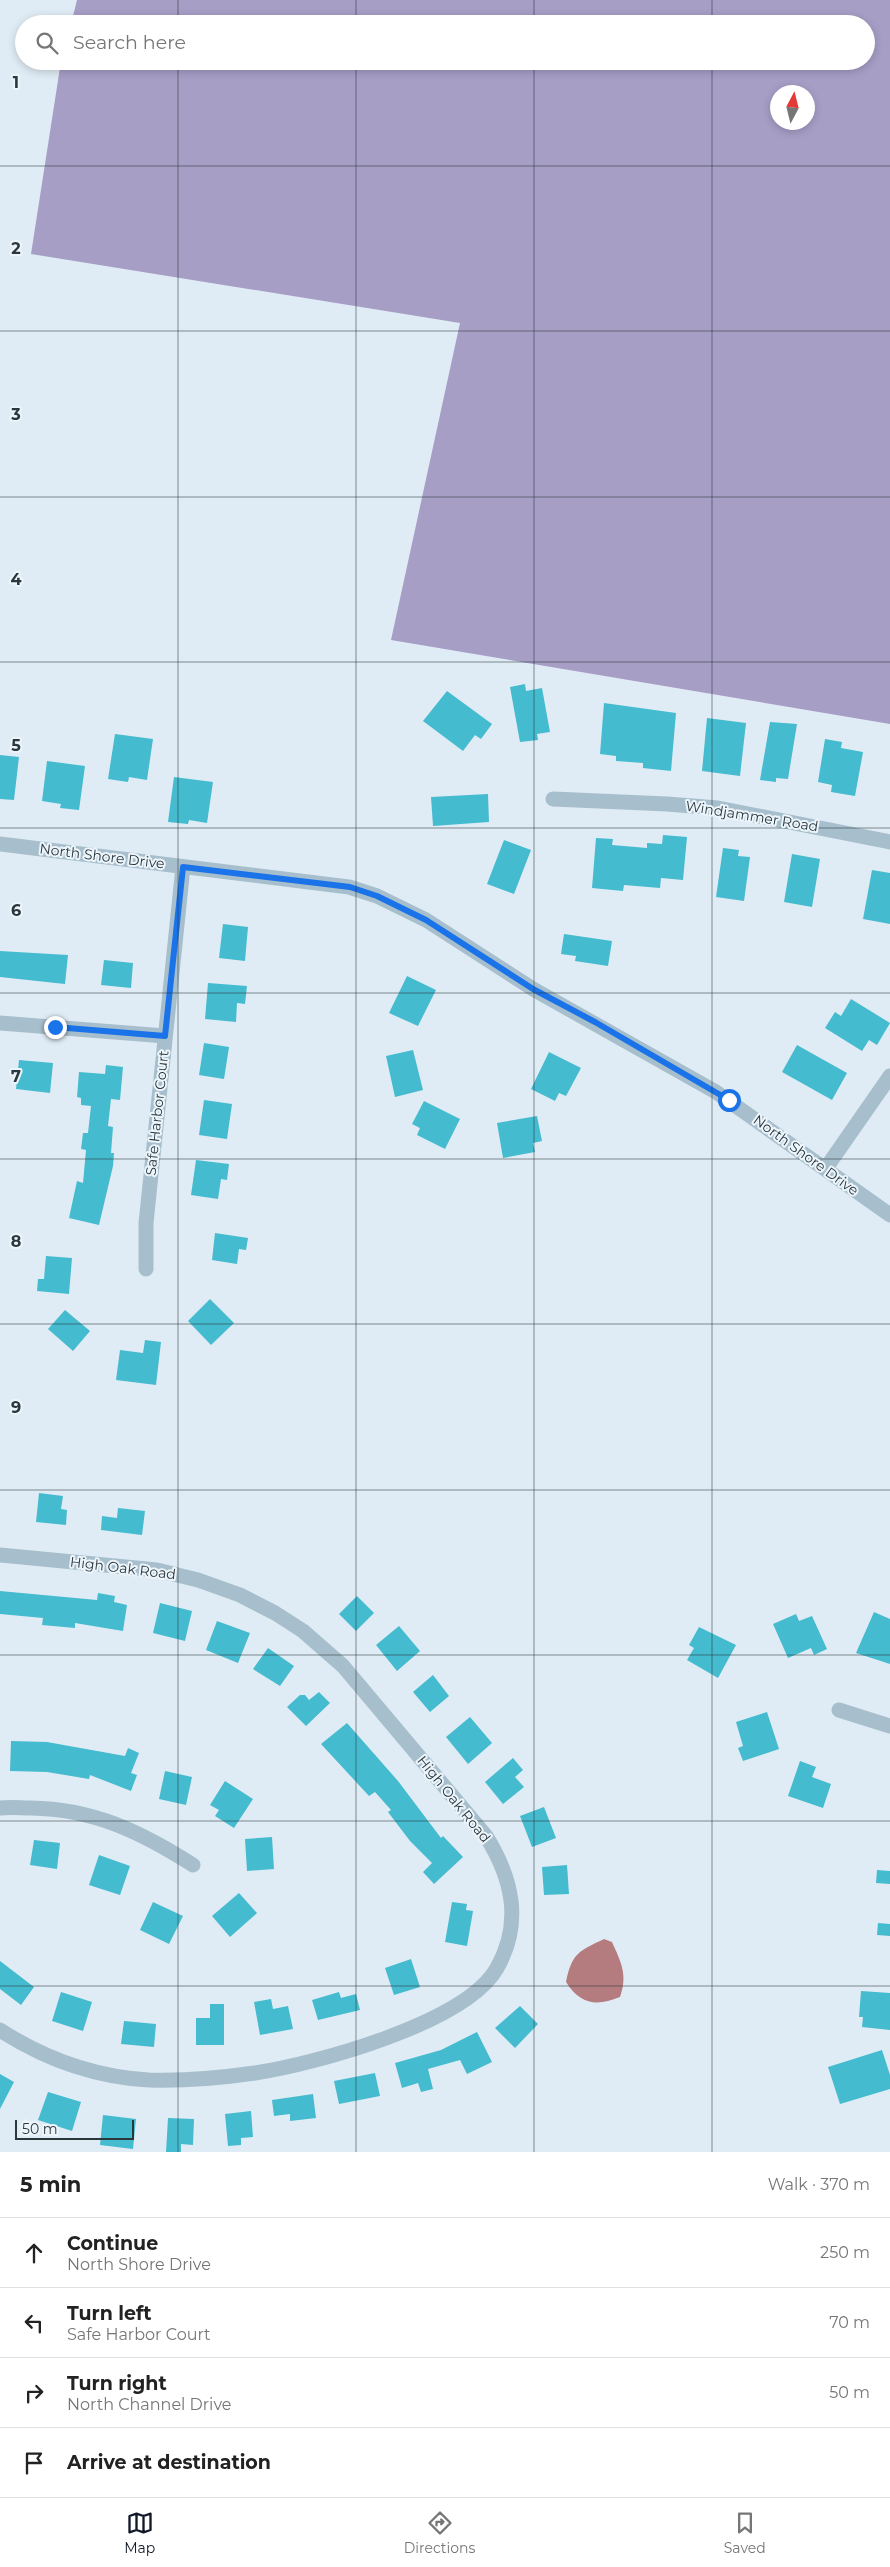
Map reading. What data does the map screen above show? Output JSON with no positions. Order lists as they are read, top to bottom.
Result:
{
  "streets": {
    "street": [
      "Windjammer Road",
      "North Shore Drive",
      "Safe Harbor Court",
      "High Oak Road"
    ]
  },
  "crossings": [
    ["North Shore Drive", "Safe Harbor Court"]
  ],
  "scale_bar": "50 m",
  "north": "top",
  "page": {
    "search": "Search here",
    "scale": "50 m",
    "heading": ["5 min", "Walk · 370 m"],
    "list": [
      ["Continue", "North Shore Drive", "250 m"],
      ["Turn left", "Safe Harbor Court", "70 m"],
      ["Turn right", "North Channel Drive", "50 m"],
      "Arrive at destination"
    ],
    "nav": ["Map", "Directions", "Saved"]
  },
  "grid": {
    "rows": [
      "1",
      "2",
      "3",
      "4",
      "5",
      "6",
      "7",
      "8",
      "9"
    ]
  }
}
